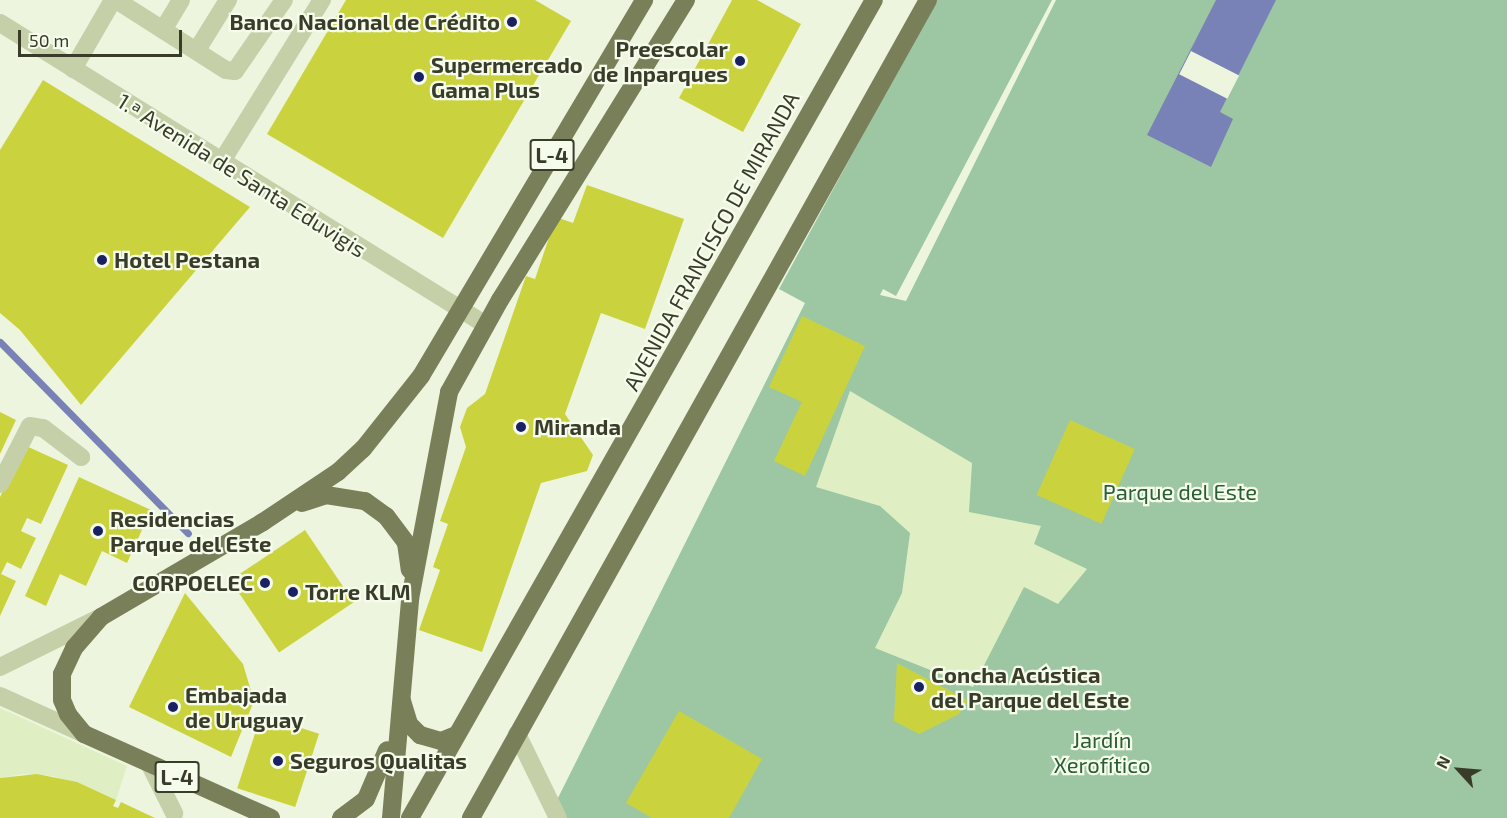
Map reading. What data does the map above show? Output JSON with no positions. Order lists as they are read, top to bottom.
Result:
{
  "streets": {
    "main road": ["L-4", "AVENIDA FRANCISCO DE MIRANDA"],
    "street": ["1.ª Avenida de Santa Eduvigis"]
  },
  "crossings": [
    ["L-4", "1.ª Avenida de Santa Eduvigis"],
    ["L-4", "AVENIDA FRANCISCO DE MIRANDA"]
  ],
  "parks": ["Parque del Este", "Jardín Xerofítico"],
  "places": [
    "Banco Nacional de Crédito",
    "Preescolar de Inparques",
    "Supermercado Gama Plus",
    "Hotel Pestana",
    "Miranda",
    "Residencias Parque del Este",
    "CORPOELEC",
    "Torre KLM",
    "Concha Acústica del Parque del Este",
    "Embajada de Uruguay",
    "Seguros Qualitas"
  ],
  "scale_bar": "50 m",
  "north": "top left"
}
